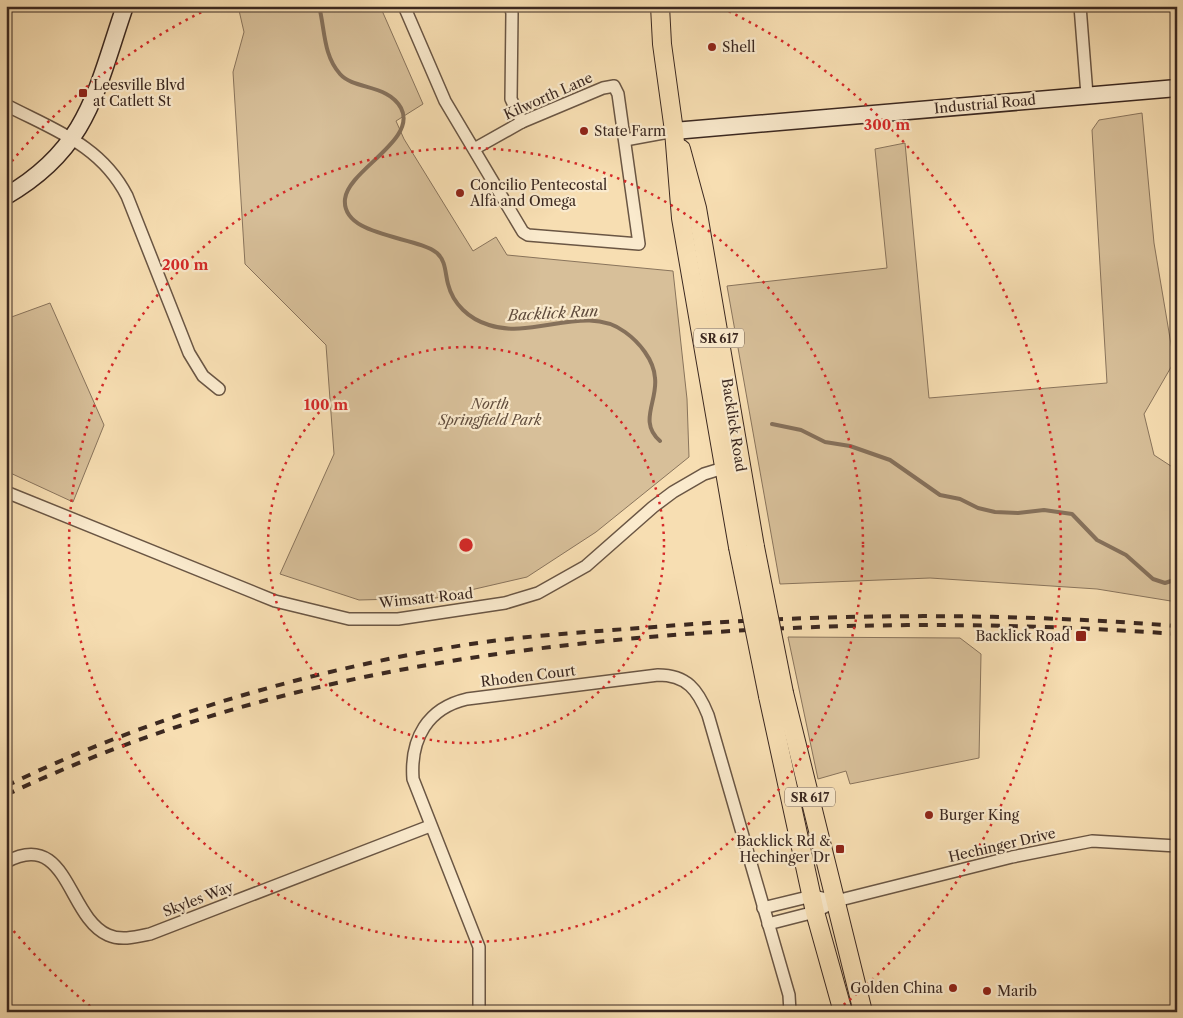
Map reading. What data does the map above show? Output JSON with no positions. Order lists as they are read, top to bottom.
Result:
{
  "streets": {
    "main road": ["SR 617", "Backlick Road"],
    "street": [
      "Kilworth Lane",
      "Industrial Road",
      "Wimsatt Road",
      "Rhoden Court",
      "Hechinger Drive",
      "Skyles Way"
    ]
  },
  "crossings": [
    ["Industrial Road", "Backlick Road"],
    ["Backlick Road", "Wimsatt Road"],
    ["Backlick Road", "Hechinger Drive"],
    ["Rhoden Court", "Skyles Way"]
  ],
  "water": ["Backlick Run"],
  "parks": ["North Springfield Park"],
  "places": {
    "other": [
      "Shell",
      "State Farm",
      "Concilio Pentecostal Alfa and Omega",
      "Burger King",
      "Golden China",
      "Marib"
    ],
    "transit": ["Leesville Blvd at Catlett St", "Backlick Road", "Backlick Rd & Hechinger Dr"]
  },
  "rings": ["300 m", "200 m", "100 m"]
}
